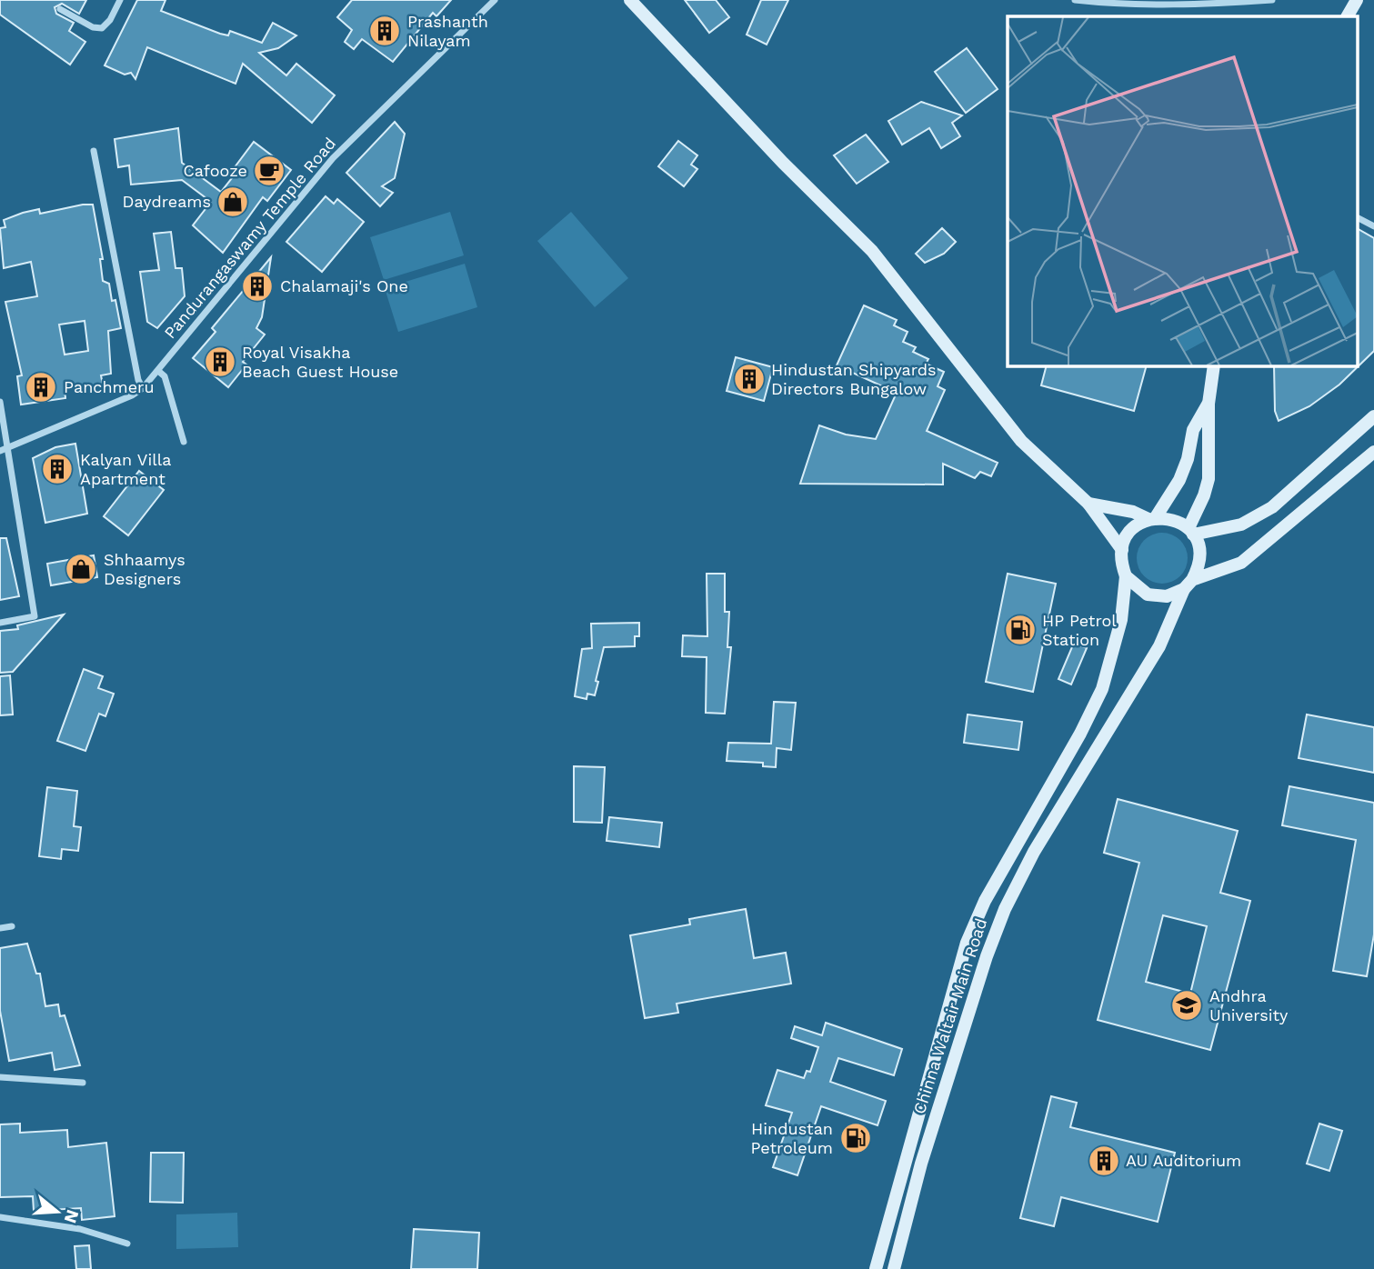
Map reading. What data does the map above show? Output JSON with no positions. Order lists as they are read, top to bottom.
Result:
{
  "streets": {
    "street": ["Pandurangaswamy Temple Road", "Chinna Waltair Main Road"]
  },
  "places": {
    "building": [
      "Prashanth Nilayam",
      "Chalamaji's One",
      "Royal Visakha Beach Guest House",
      "Hindustan Shipyards Directors Bungalow",
      "Panchmeru",
      "Kalyan Villa Apartment",
      "AU Auditorium"
    ],
    "cafe": ["Cafooze"],
    "shop": ["Daydreams", "Shhaamys Designers"],
    "fuel station": ["HP Petrol Station", "Hindustan Petroleum"],
    "school or university": ["Andhra University"]
  },
  "north": "right"
}
